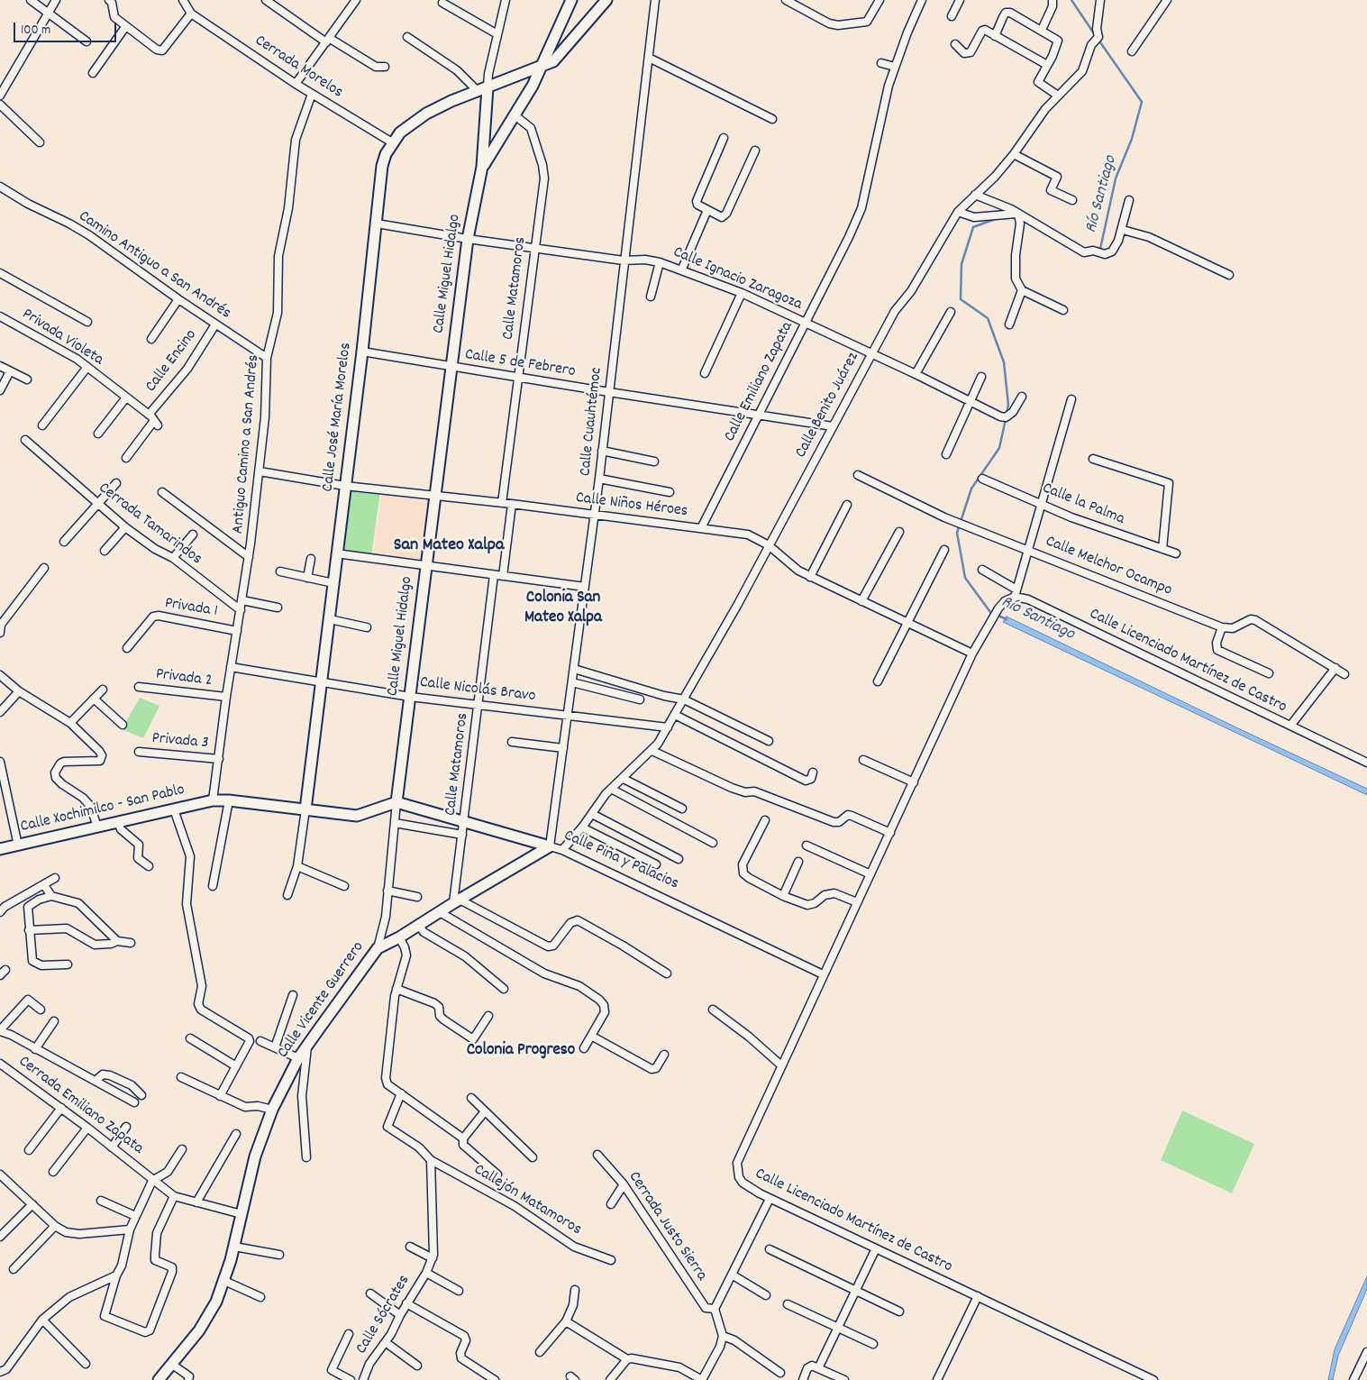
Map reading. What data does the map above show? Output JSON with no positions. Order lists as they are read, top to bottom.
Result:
{
  "streets": {
    "main road": [
      "Calle Miguel Hidalgo",
      "Calle José María Morelos",
      "Calle Xochimilco - San Pablo",
      "Calle Piña y Palacios",
      "Calle Vicente Guerrero"
    ],
    "street": [
      "Cerrada Morelos",
      "Camino Antiguo a San Andrés",
      "Calle Ignacio Zaragoza",
      "Calle Matamoros",
      "Privada Violeta",
      "Calle Encino",
      "Calle 5 de Febrero",
      "Calle Emiliano Zapata",
      "Calle Benito Juárez",
      "Calle Cuauhtémoc",
      "Antiguo Camino a San Andrés",
      "Calle la Palma",
      "Calle Niños Héroes",
      "Cerrada Tamarindos",
      "Calle Melchor Ocampo",
      "Privada 1",
      "Calle Licenciado Martínez de Castro",
      "Privada 2",
      "Calle Nicolás Bravo",
      "Privada 3",
      "Cerrada Emiliano Zapata",
      "Callejón Matamoros",
      "Cerrada Justo Sierra",
      "Calle Sócrates"
    ]
  },
  "crossings": [
    ["Cerrada Morelos", "Calle José María Morelos"],
    ["Cerrada Morelos", "Antiguo Camino a San Andrés"],
    ["Camino Antiguo a San Andrés", "Calle Encino"],
    ["Camino Antiguo a San Andrés", "Antiguo Camino a San Andrés"],
    ["Calle Miguel Hidalgo", "Calle Ignacio Zaragoza"],
    ["Calle Miguel Hidalgo", "Calle Matamoros"],
    ["Calle Miguel Hidalgo", "Calle 5 de Febrero"],
    ["Calle Miguel Hidalgo", "Calle José María Morelos"],
    ["Calle Miguel Hidalgo", "Calle Niños Héroes"],
    ["Calle Miguel Hidalgo", "Calle Nicolás Bravo"],
    ["Calle Miguel Hidalgo", "Calle Xochimilco - San Pablo"],
    ["Calle Miguel Hidalgo", "Calle Piña y Palacios"],
    ["Calle Miguel Hidalgo", "Calle Vicente Guerrero"],
    ["Calle Ignacio Zaragoza", "Calle Matamoros"],
    ["Calle Ignacio Zaragoza", "Calle Emiliano Zapata"],
    ["Calle Ignacio Zaragoza", "Calle Benito Juárez"],
    ["Calle Ignacio Zaragoza", "Calle José María Morelos"],
    ["Calle Ignacio Zaragoza", "Calle Cuauhtémoc"],
    ["Calle Matamoros", "Calle 5 de Febrero"],
    ["Calle Matamoros", "Calle Niños Héroes"],
    ["Calle Matamoros", "Calle Nicolás Bravo"],
    ["Calle Matamoros", "Calle Piña y Palacios"],
    ["Calle Matamoros", "Calle Vicente Guerrero"],
    ["Privada Violeta", "Calle Encino"],
    ["Calle 5 de Febrero", "Calle Emiliano Zapata"],
    ["Calle 5 de Febrero", "Calle Benito Juárez"],
    ["Calle 5 de Febrero", "Calle José María Morelos"],
    ["Calle 5 de Febrero", "Calle Cuauhtémoc"],
    ["Calle Emiliano Zapata", "Calle Niños Héroes"],
    ["Calle Benito Juárez", "Calle Niños Héroes"],
    ["Calle Benito Juárez", "Calle Nicolás Bravo"],
    ["Calle Benito Juárez", "Calle Piña y Palacios"],
    ["Calle José María Morelos", "Calle Niños Héroes"],
    ["Calle José María Morelos", "Calle Nicolás Bravo"],
    ["Calle José María Morelos", "Calle Xochimilco - San Pablo"],
    ["Calle Cuauhtémoc", "Calle Niños Héroes"],
    ["Calle Cuauhtémoc", "Calle Nicolás Bravo"],
    ["Calle Cuauhtémoc", "Calle Piña y Palacios"],
    ["Calle Cuauhtémoc", "Calle Vicente Guerrero"],
    ["Antiguo Camino a San Andrés", "Calle Niños Héroes"],
    ["Antiguo Camino a San Andrés", "Cerrada Tamarindos"],
    ["Antiguo Camino a San Andrés", "Privada 1"],
    ["Antiguo Camino a San Andrés", "Privada 2"],
    ["Antiguo Camino a San Andrés", "Calle Nicolás Bravo"],
    ["Antiguo Camino a San Andrés", "Privada 3"],
    ["Antiguo Camino a San Andrés", "Calle Xochimilco - San Pablo"],
    ["Calle Niños Héroes", "Calle Licenciado Martínez de Castro"],
    ["Calle Licenciado Martínez de Castro", "Calle Piña y Palacios"],
    ["Calle Xochimilco - San Pablo", "Calle Piña y Palacios"],
    ["Calle Piña y Palacios", "Calle Vicente Guerrero"]
  ],
  "districts": ["San Mateo Xalpa", "Colonia San Mateo Xalpa", "Colonia Progreso"],
  "water": ["Río Santiago"],
  "scale_bar": "100 m"
}
